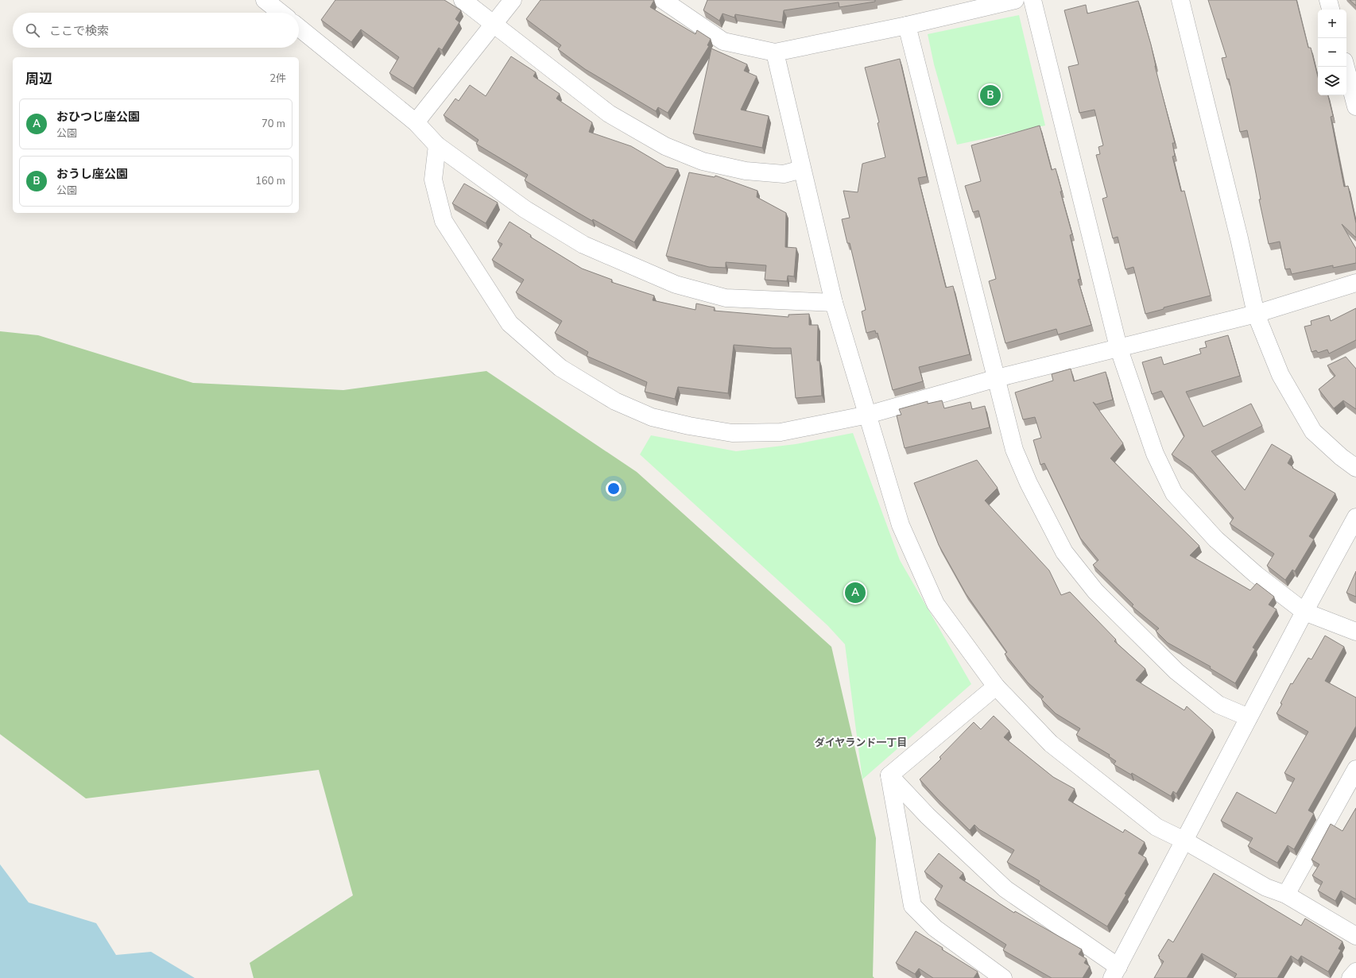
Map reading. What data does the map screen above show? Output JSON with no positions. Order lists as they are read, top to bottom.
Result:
{
  "districts": ["ダイヤランド一丁目"],
  "page": {
    "map_buttons": ["+", "−"],
    "search": "ここで検索",
    "heading": ["周辺", "2件"],
    "pins": ["B", "A"],
    "list": [
      {
        "mark": "A",
        "name": "おひつじ座公園",
        "note": "公園",
        "value": "70 m"
      },
      {
        "mark": "B",
        "name": "おうし座公園",
        "note": "公園",
        "value": "160 m"
      }
    ]
  }
}
